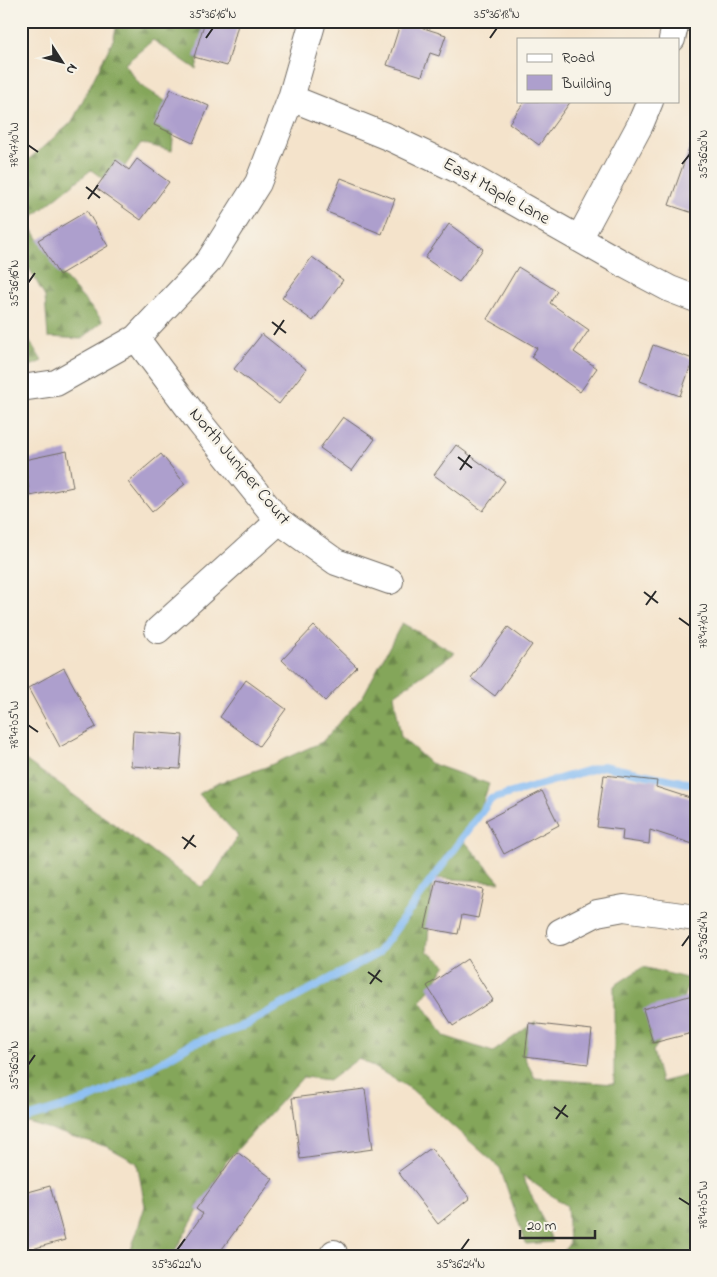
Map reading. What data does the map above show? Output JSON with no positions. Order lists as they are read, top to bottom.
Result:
{
  "streets": {
    "street": ["East Maple Lane", "North Juniper Court"]
  },
  "legend": ["Road", "Building"],
  "scale_bar": "20 m",
  "north": "bottom right",
  "coordinates": [
    "35°36'16\"N",
    "35°36'18\"N",
    "78°47'10\"W",
    "35°36'20\"N",
    "78°47'05\"W",
    "35°36'24\"N",
    "35°36'22\"N"
  ]
}
